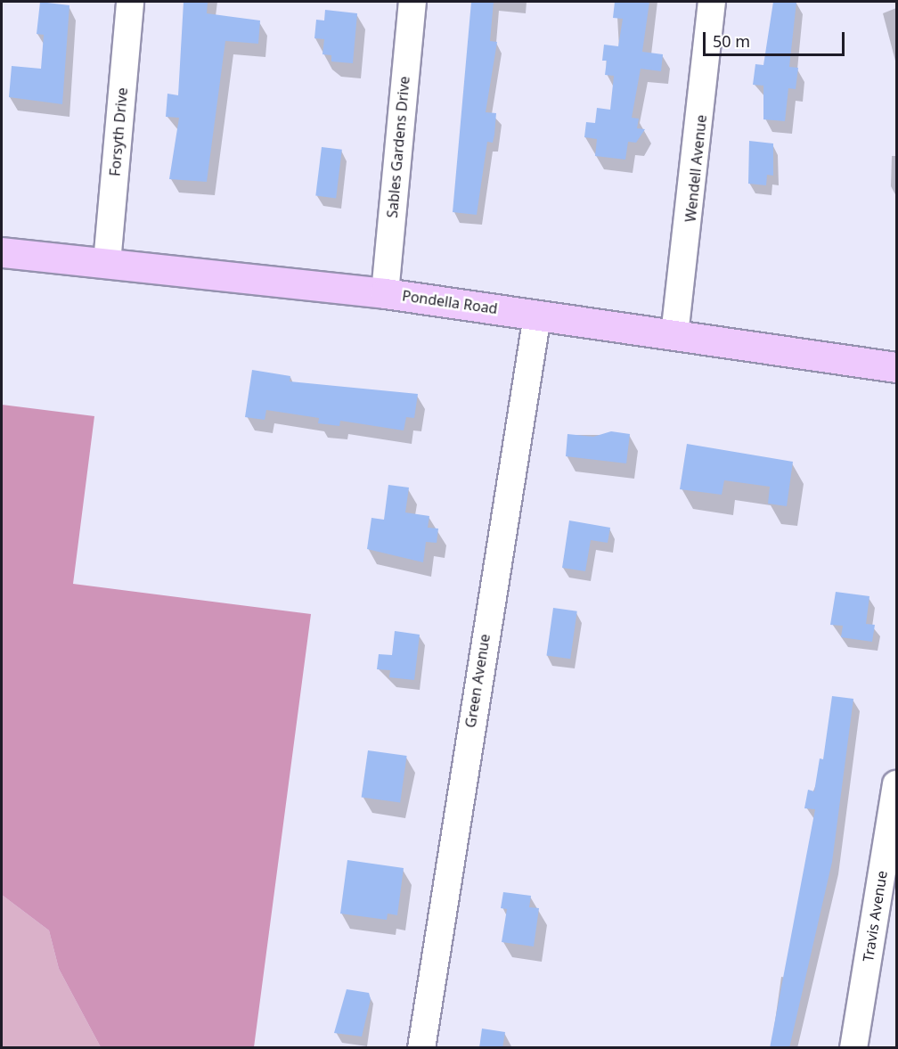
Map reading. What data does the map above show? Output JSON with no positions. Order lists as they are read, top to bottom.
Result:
{
  "streets": {
    "main road": ["Pondella Road"],
    "street": [
      "Forsyth Drive",
      "Sables Gardens Drive",
      "Wendell Avenue",
      "Green Avenue",
      "Travis Avenue"
    ]
  },
  "crossings": [
    ["Forsyth Drive", "Pondella Road"],
    ["Sables Gardens Drive", "Pondella Road"],
    ["Wendell Avenue", "Pondella Road"],
    ["Pondella Road", "Green Avenue"]
  ],
  "scale_bar": "50 m"
}
